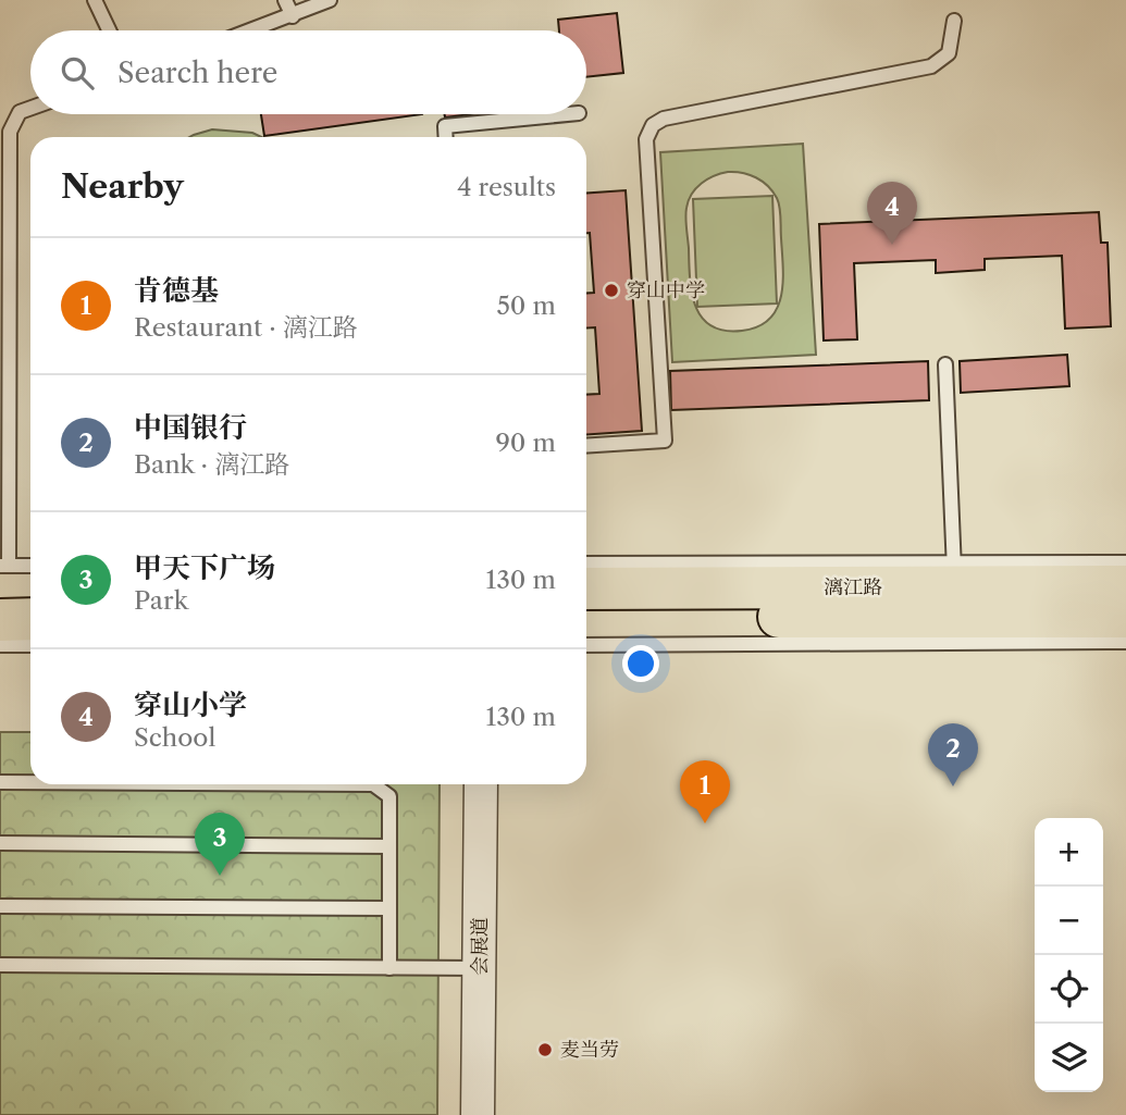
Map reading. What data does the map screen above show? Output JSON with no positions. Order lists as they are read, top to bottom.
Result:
{
  "streets": {
    "highway": ["漓江路"],
    "street": ["会展道"]
  },
  "places": ["穿山中学", "麦当劳"],
  "page": {
    "search": "Search here",
    "heading": ["Nearby", "4 results"],
    "pins": [
      "4",
      "2",
      "1",
      "3"
    ],
    "list": [
      {
        "mark": "1",
        "name": "肯德基",
        "note": "Restaurant · 漓江路",
        "value": "50 m"
      },
      {
        "mark": "2",
        "name": "中国银行",
        "note": "Bank · 漓江路",
        "value": "90 m"
      },
      {
        "mark": "3",
        "name": "甲天下广场",
        "note": "Park",
        "value": "130 m"
      },
      {
        "mark": "4",
        "name": "穿山小学",
        "note": "School",
        "value": "130 m"
      }
    ],
    "map_buttons": ["+", "−"]
  }
}
